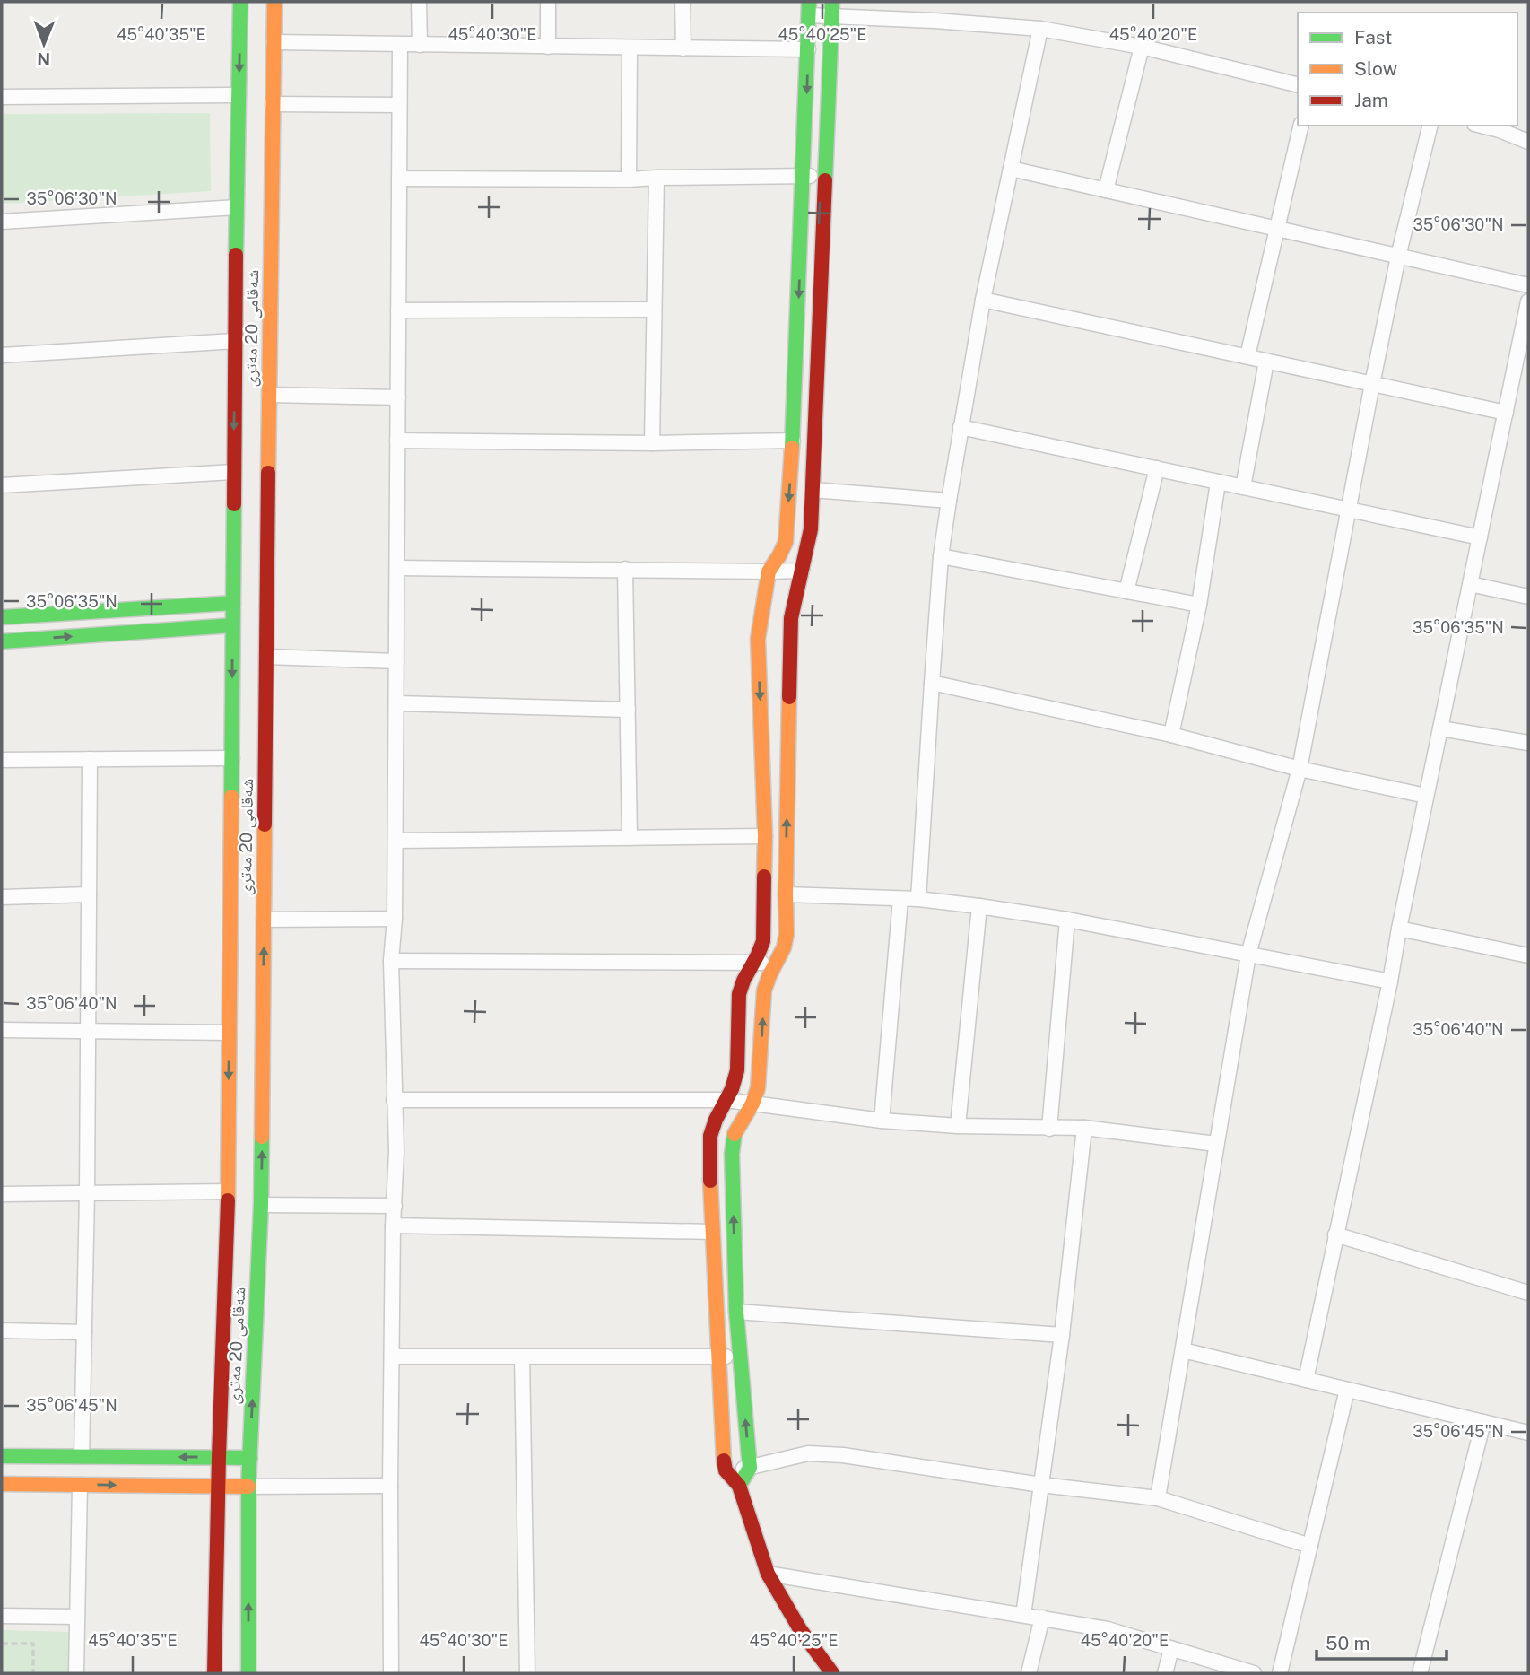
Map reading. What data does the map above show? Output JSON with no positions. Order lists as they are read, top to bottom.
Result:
{
  "streets": {
    "main road": ["شەقامی 20 مەتری"]
  },
  "legend": ["Fast", "Slow", "Jam"],
  "scale_bar": "50 m",
  "north": "bottom",
  "coordinates": [
    "45°40'35\"E",
    "45°40'30\"E",
    "45°40'25\"E",
    "45°40'20\"E",
    "35°06'30\"N",
    "35°06'35\"N",
    "35°06'40\"N",
    "35°06'45\"N"
  ]
}
